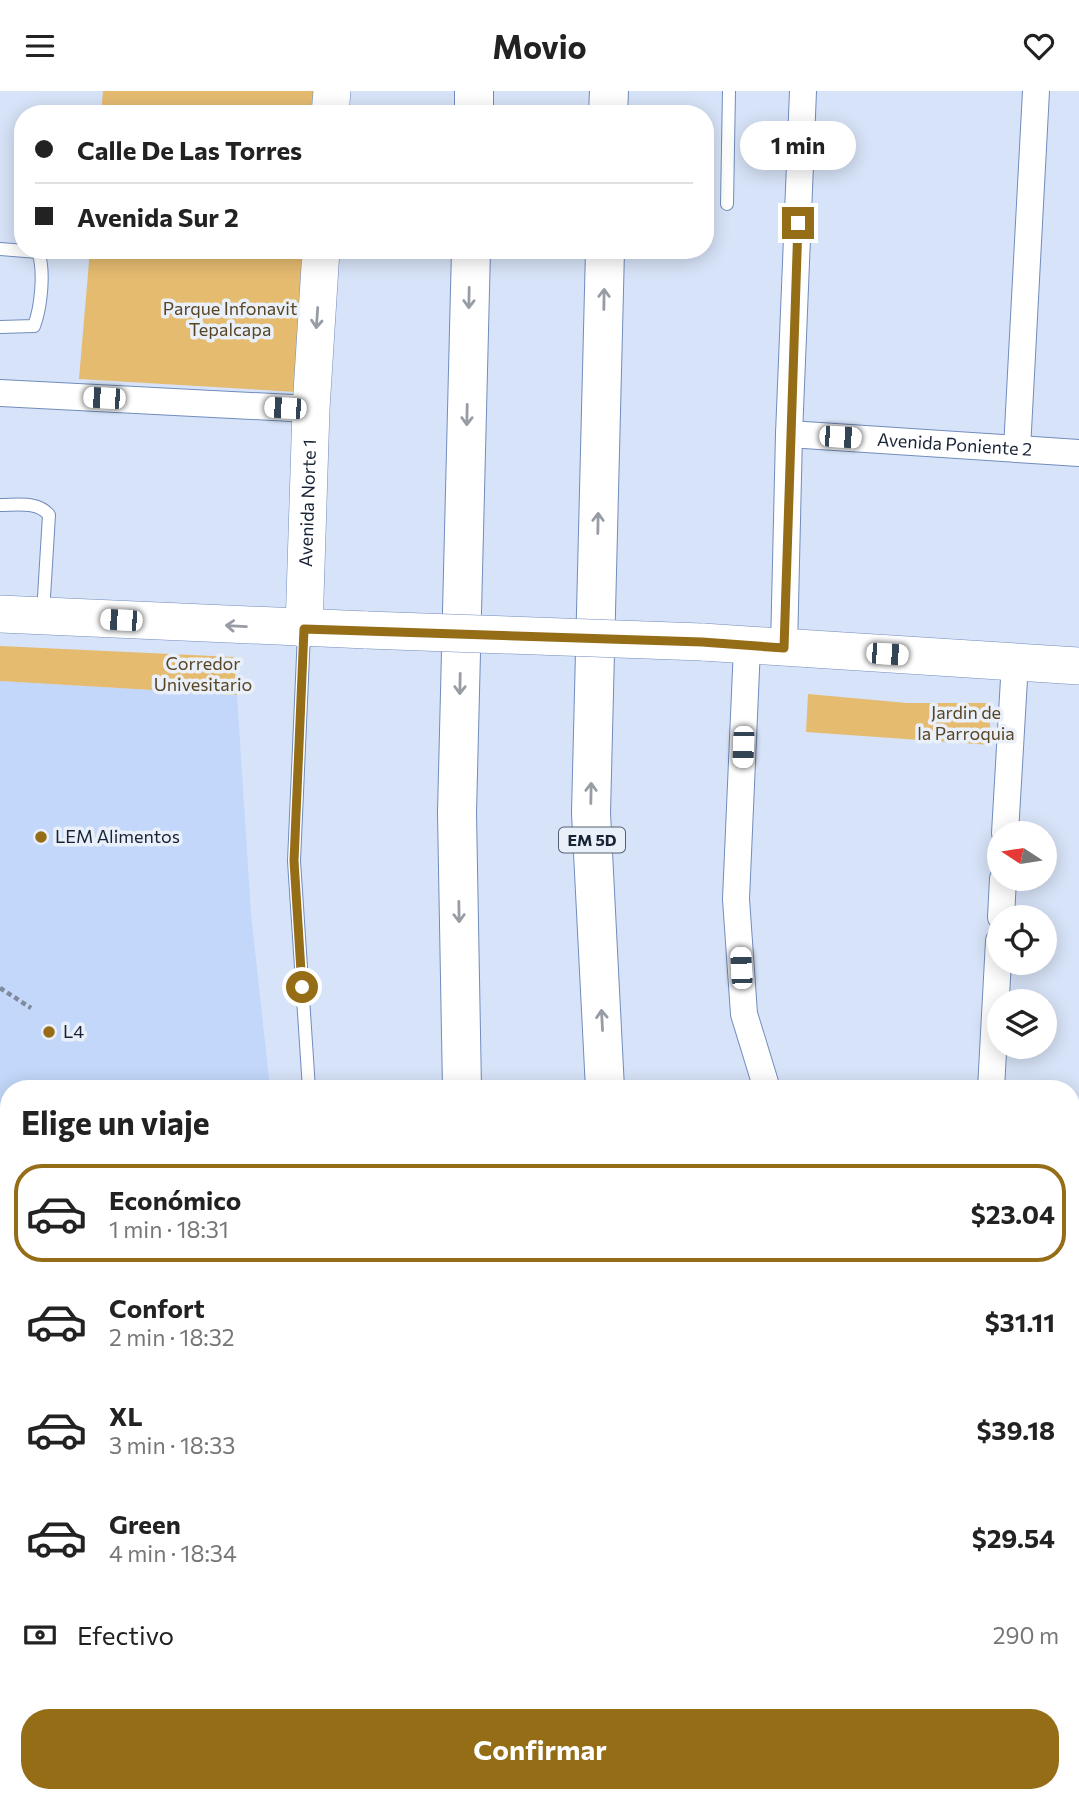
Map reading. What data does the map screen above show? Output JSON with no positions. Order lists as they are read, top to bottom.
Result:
{
  "streets": {
    "highway": ["EM 5D"],
    "main road": ["Avenida Norte 1"],
    "street": ["Avenida Poniente 2"]
  },
  "one_way": ["Avenida Norte 1"],
  "parks": ["Parque Infonavit Tepalcapa", "Corredor Univesitario", "Jardin de la Parroquia"],
  "places": ["LEM Alimentos", "L4"],
  "north": "left",
  "page": {
    "header": "Movio",
    "banner": ["Calle De Las Torres", "Avenida Sur 2"],
    "bubble": "1 min",
    "heading": "Elige un viaje",
    "list": [
      {
        "name": "Económico",
        "note": "1 min · 18:31",
        "value": "$23.04"
      },
      {
        "name": "Confort",
        "note": "2 min · 18:32",
        "value": "$31.11"
      },
      {
        "name": "XL",
        "note": "3 min · 18:33",
        "value": "$39.18"
      },
      {
        "name": "Green",
        "note": "4 min · 18:34",
        "value": "$29.54"
      }
    ],
    "pay": ["Efectivo", "290 m"],
    "buttons": "Confirmar"
  }
}
